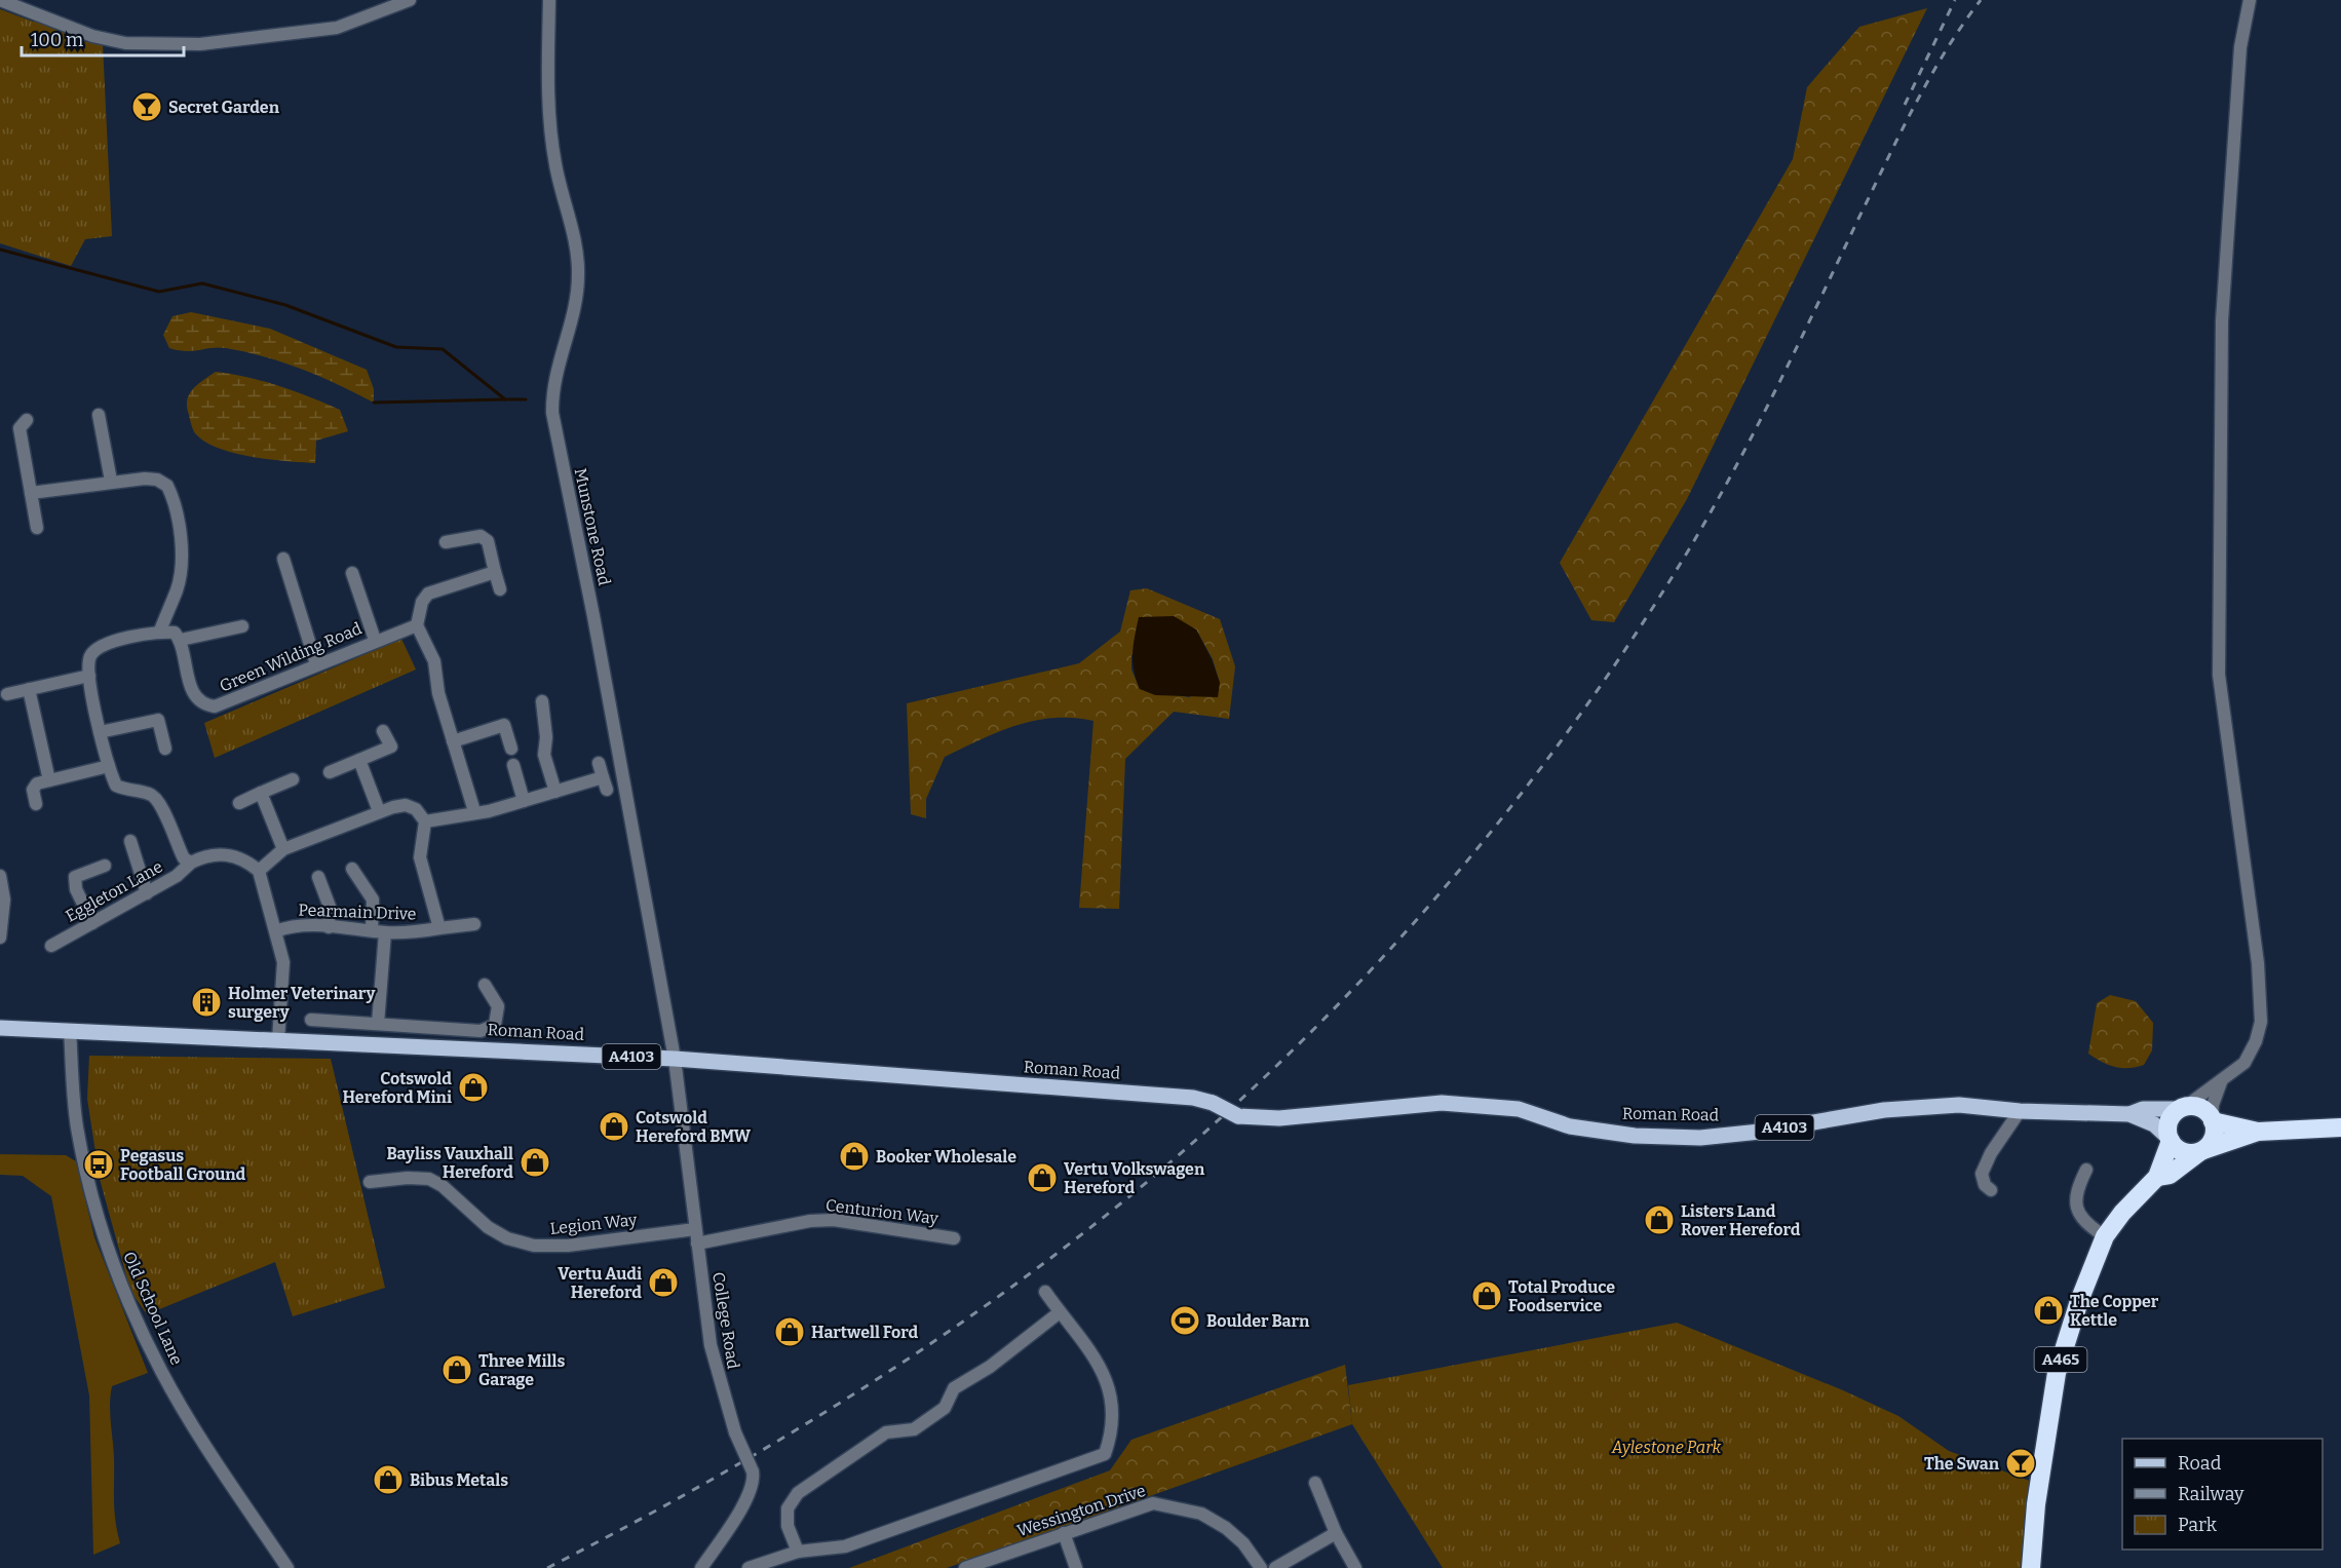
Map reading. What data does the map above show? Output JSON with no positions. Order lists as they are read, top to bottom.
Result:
{
  "streets": {
    "highway": ["A4103", "A465"],
    "main road": ["Roman Road"],
    "street": [
      "Munstone Road",
      "Green Wilding Road",
      "Eggleton Lane",
      "Pearmain Drive",
      "Centurion Way",
      "Legion Way",
      "Old School Lane",
      "College Road",
      "Wessington Drive"
    ]
  },
  "crossings": [
    ["Munstone Road", "Roman Road"],
    ["Munstone Road", "College Road"],
    ["Roman Road", "A4103"],
    ["Roman Road", "Old School Lane"],
    ["Roman Road", "College Road"],
    ["Roman Road", "A465"],
    ["A4103", "A465"],
    ["Centurion Way", "College Road"],
    ["Legion Way", "College Road"]
  ],
  "parks": ["Aylestone Park"],
  "places": {
    "bar": ["Secret Garden", "The Swan"],
    "building": ["Holmer Veterinary surgery"],
    "shop": [
      "Cotswold Hereford Mini",
      "Cotswold Hereford BMW",
      "Booker Wholesale",
      "Bayliss Vauxhall Hereford",
      "Vertu Volkswagen Hereford",
      "Listers Land Rover Hereford",
      "Vertu Audi Hereford",
      "Total Produce Foodservice",
      "The Copper Kettle",
      "Hartwell Ford",
      "Three Mills Garage",
      "Bibus Metals"
    ],
    "bus stop": ["Pegasus Football Ground"],
    "sports": ["Boulder Barn"]
  },
  "legend": ["Road", "Railway", "Park"],
  "scale_bar": "100 m"
}
